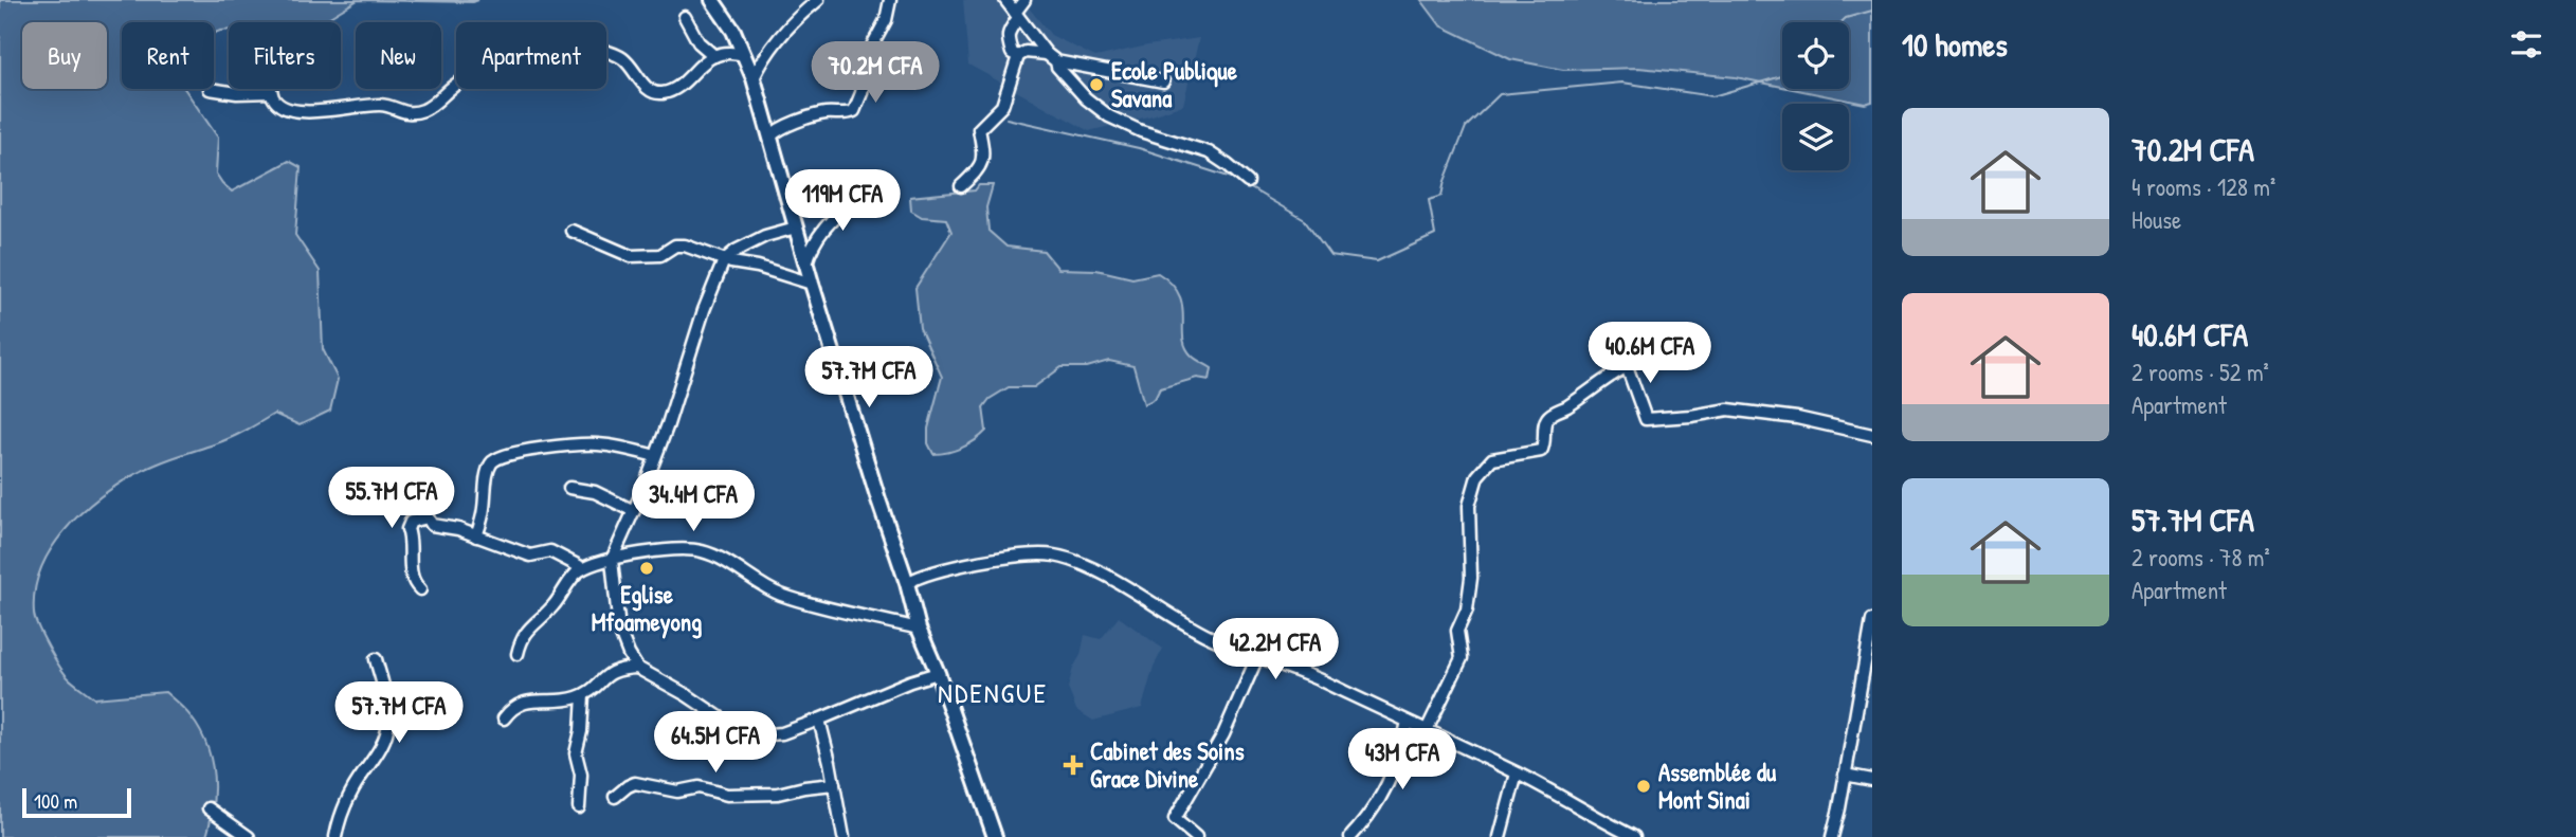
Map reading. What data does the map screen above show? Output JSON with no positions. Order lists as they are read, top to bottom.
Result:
{
  "districts": ["NDENGUE"],
  "places": {
    "other": ["Ecole Publique Savana", "Eglise Mfoameyong", "Assemblée du Mont Sinai"],
    "health": ["Cabinet des Soins Grace Divine"]
  },
  "scale_bar": "100 m",
  "page": {
    "heading": "10 homes",
    "chip": [
      "Buy",
      "Rent",
      "Filters",
      "New",
      "Apartment"
    ],
    "price": [
      "70.2M CFA",
      "119M CFA",
      "40.6M CFA",
      "57.7M CFA",
      "55.7M CFA",
      "34.4M CFA",
      "42.2M CFA",
      "57.7M CFA",
      "64.5M CFA",
      "43M CFA"
    ],
    "list": [
      {
        "name": "70.2M CFA",
        "note": "4 rooms · 128 m² · House"
      },
      {
        "name": "40.6M CFA",
        "note": "2 rooms · 52 m² · Apartment"
      },
      {
        "name": "57.7M CFA",
        "note": "2 rooms · 78 m² · Apartment"
      }
    ],
    "scale": "100 m"
  }
}
